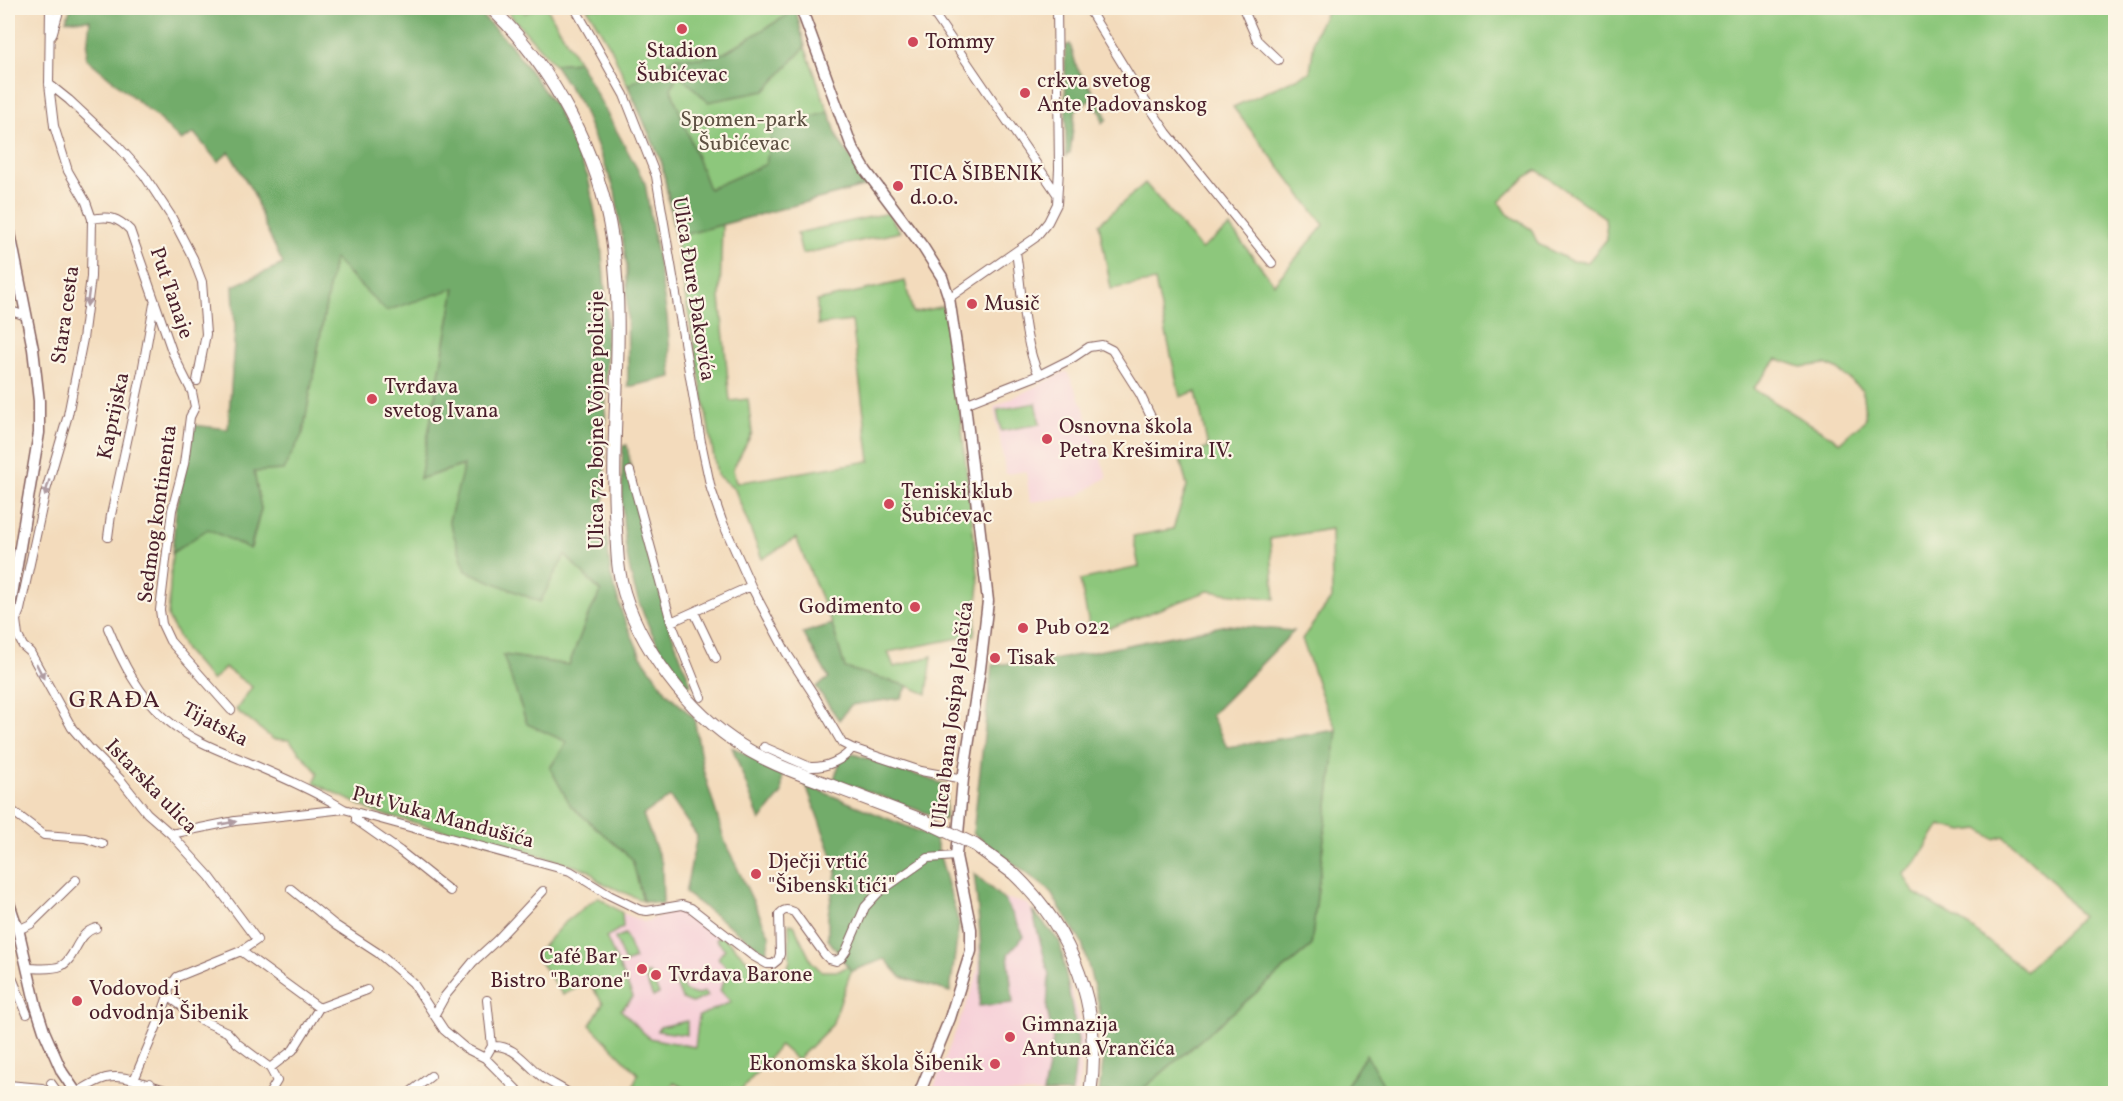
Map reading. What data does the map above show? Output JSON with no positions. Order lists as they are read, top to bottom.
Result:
{
  "streets": {
    "main road": ["Ulica 72. bojne Vojne policije"],
    "street": [
      "Ulica Đure Đakovića",
      "Put Tanaje",
      "Stara cesta",
      "Kaprijska",
      "Sedmog kontinenta",
      "Ulica bana Josipa Jelačića",
      "Tijatska",
      "Istarska ulica",
      "Put Vuka Mandušića"
    ]
  },
  "crossings": [
    ["Ulica Đure Đakovića", "Ulica bana Josipa Jelačića"],
    ["Put Tanaje", "Stara cesta"],
    ["Put Tanaje", "Kaprijska"],
    ["Put Tanaje", "Sedmog kontinenta"],
    ["Stara cesta", "Istarska ulica"],
    ["Ulica bana Josipa Jelačića", "Put Vuka Mandušića"],
    ["Tijatska", "Put Vuka Mandušića"],
    ["Istarska ulica", "Put Vuka Mandušića"]
  ],
  "one_way": ["Istarska ulica"],
  "districts": ["GRAĐA"],
  "parks": ["Spomen-park Šubićevac"],
  "places": [
    "Stadion Šubićevac",
    "Tommy",
    "crkva svetog Ante Padovanskog",
    "TICA ŠIBENIK d.o.o.",
    "Musič",
    "Tvrđava svetog Ivana",
    "Osnovna škola Petra Krešimira IV.",
    "Teniski klub Šubićevac",
    "Godimento",
    "Pub 022",
    "Tisak",
    "Dječji vrtić \"Šibenski tići\"",
    "Café Bar - Bistro \"Barone\"",
    "Tvrđava Barone",
    "Vodovod i odvodnja Šibenik",
    "Gimnazija Antuna Vrančića",
    "Ekonomska škola Šibenik"
  ]
}
